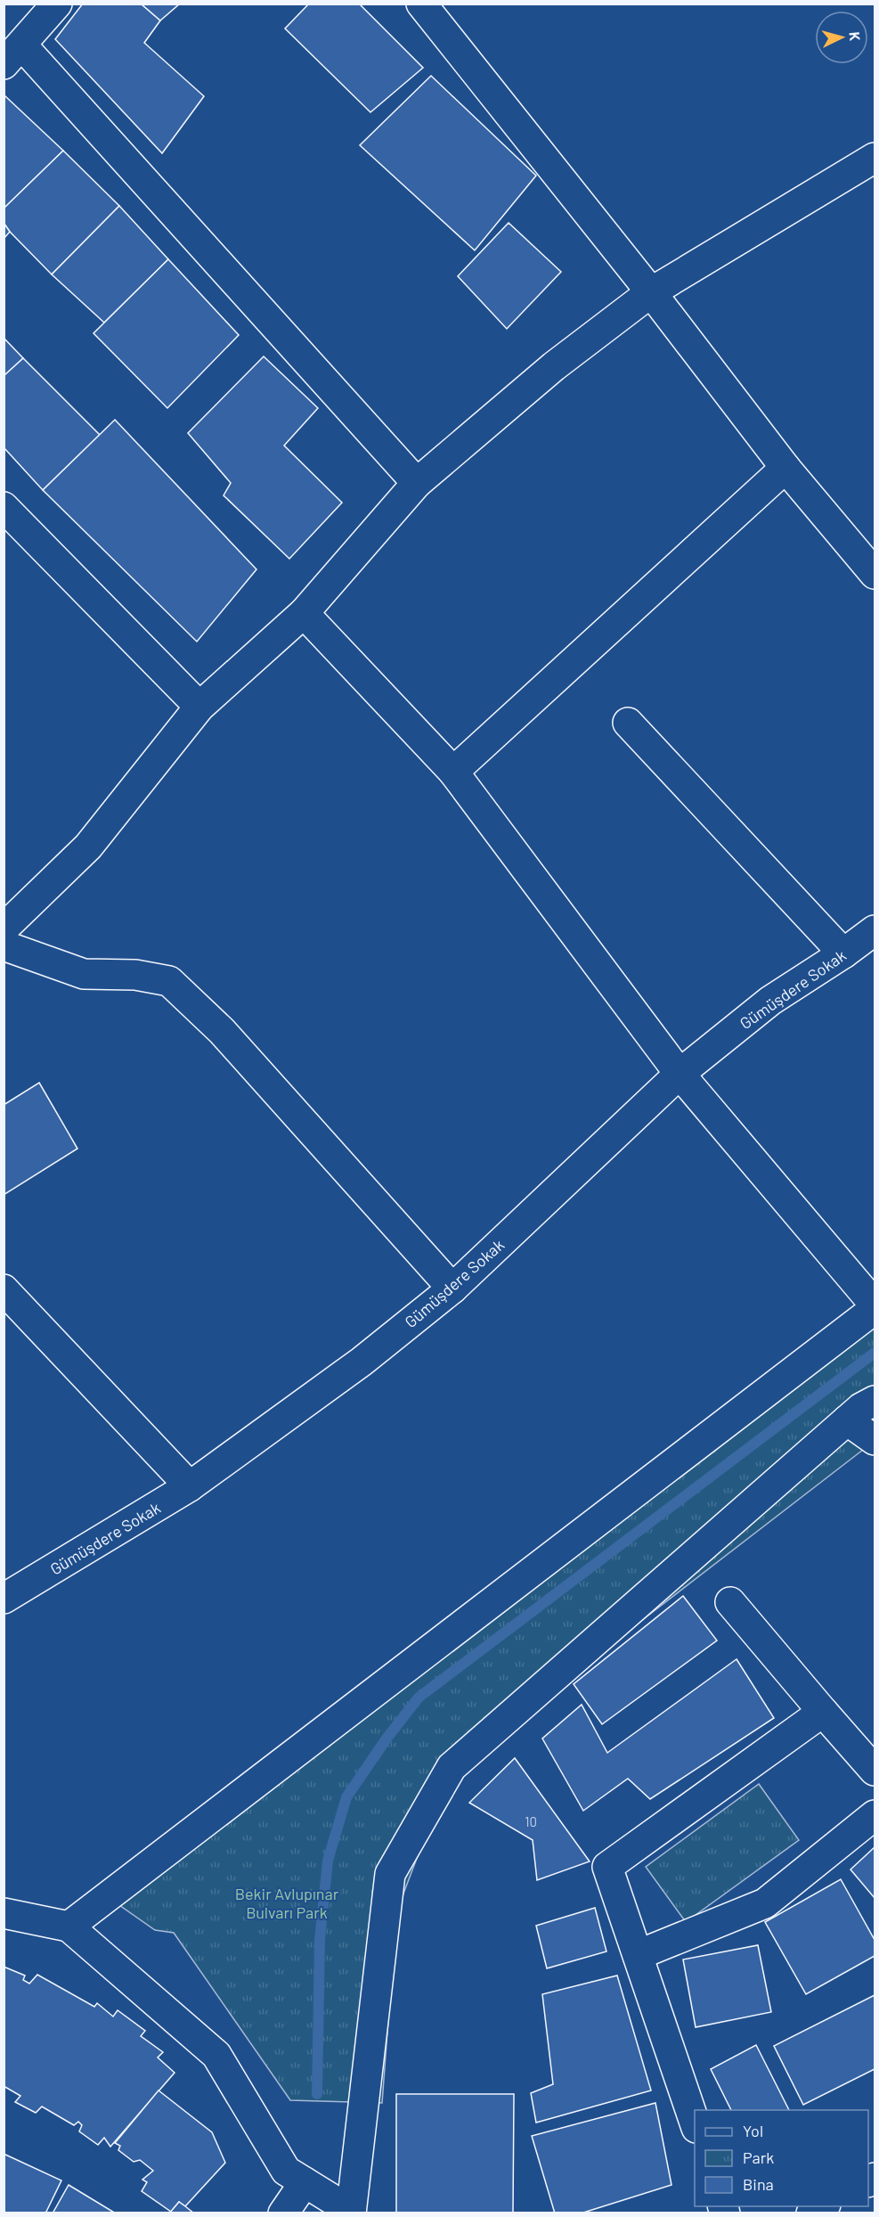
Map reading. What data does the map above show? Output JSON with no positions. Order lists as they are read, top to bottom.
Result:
{
  "streets": {
    "street": ["Gümüşdere Sokak"]
  },
  "parks": ["Bekir Avlupınar Bulvarı Park"],
  "house_numbers": ["10"],
  "legend": ["Yol", "Park", "Bina"],
  "north": "right"
}
